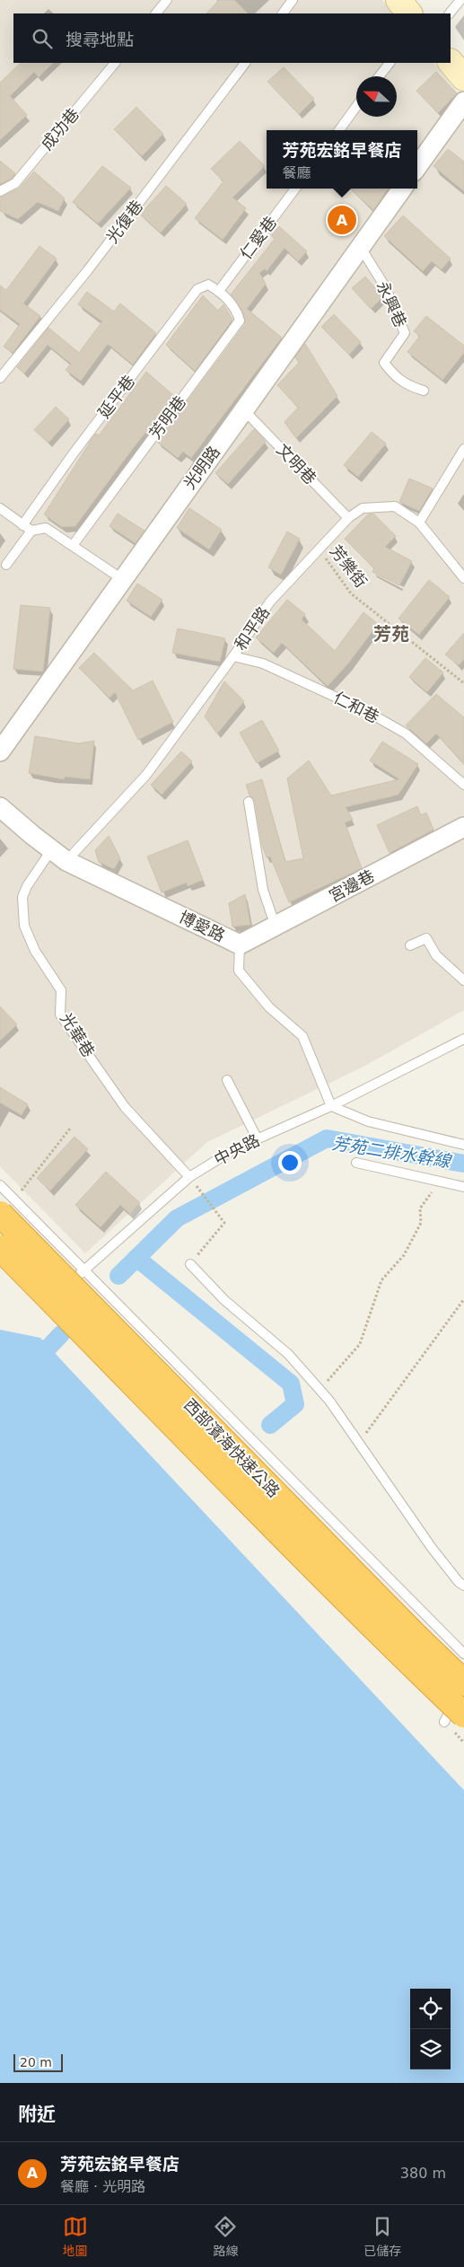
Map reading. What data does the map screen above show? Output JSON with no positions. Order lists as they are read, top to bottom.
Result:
{
  "streets": {
    "highway": ["西部濱海快速公路"],
    "street": ["光明路", "宮邊巷", "博愛路"],
    "lane": [
      "成功巷",
      "光復巷",
      "仁愛巷",
      "永興巷",
      "延平巷",
      "芳明巷",
      "文明巷",
      "和平路",
      "仁和巷",
      "光華巷",
      "中央路"
    ],
    "path": ["芳樂街"]
  },
  "crossings": [
    ["仁愛巷", "延平巷"],
    ["仁愛巷", "芳明巷"],
    ["永興巷", "光明路"],
    ["延平巷", "芳明巷"],
    ["文明巷", "光明路"],
    ["文明巷", "和平路"],
    ["芳樂街", "和平路"],
    ["和平路", "仁和巷"],
    ["和平路", "博愛路"],
    ["宮邊巷", "博愛路"],
    ["博愛路", "光華巷"],
    ["博愛路", "中央路"],
    ["光華巷", "中央路"]
  ],
  "districts": ["芳苑"],
  "water": ["芳苑二排水幹線"],
  "scale_bar": "20 m",
  "north": "left",
  "page": {
    "search": "搜尋地點",
    "popup": ["芳苑宏銘早餐店", "餐廳"],
    "pins": "A",
    "scale": "20 m",
    "heading": "附近",
    "list": [
      {
        "mark": "A",
        "name": "芳苑宏銘早餐店",
        "note": "餐廳 · 光明路",
        "value": "380 m"
      }
    ],
    "nav": ["地圖", "路線", "已儲存"]
  }
}
